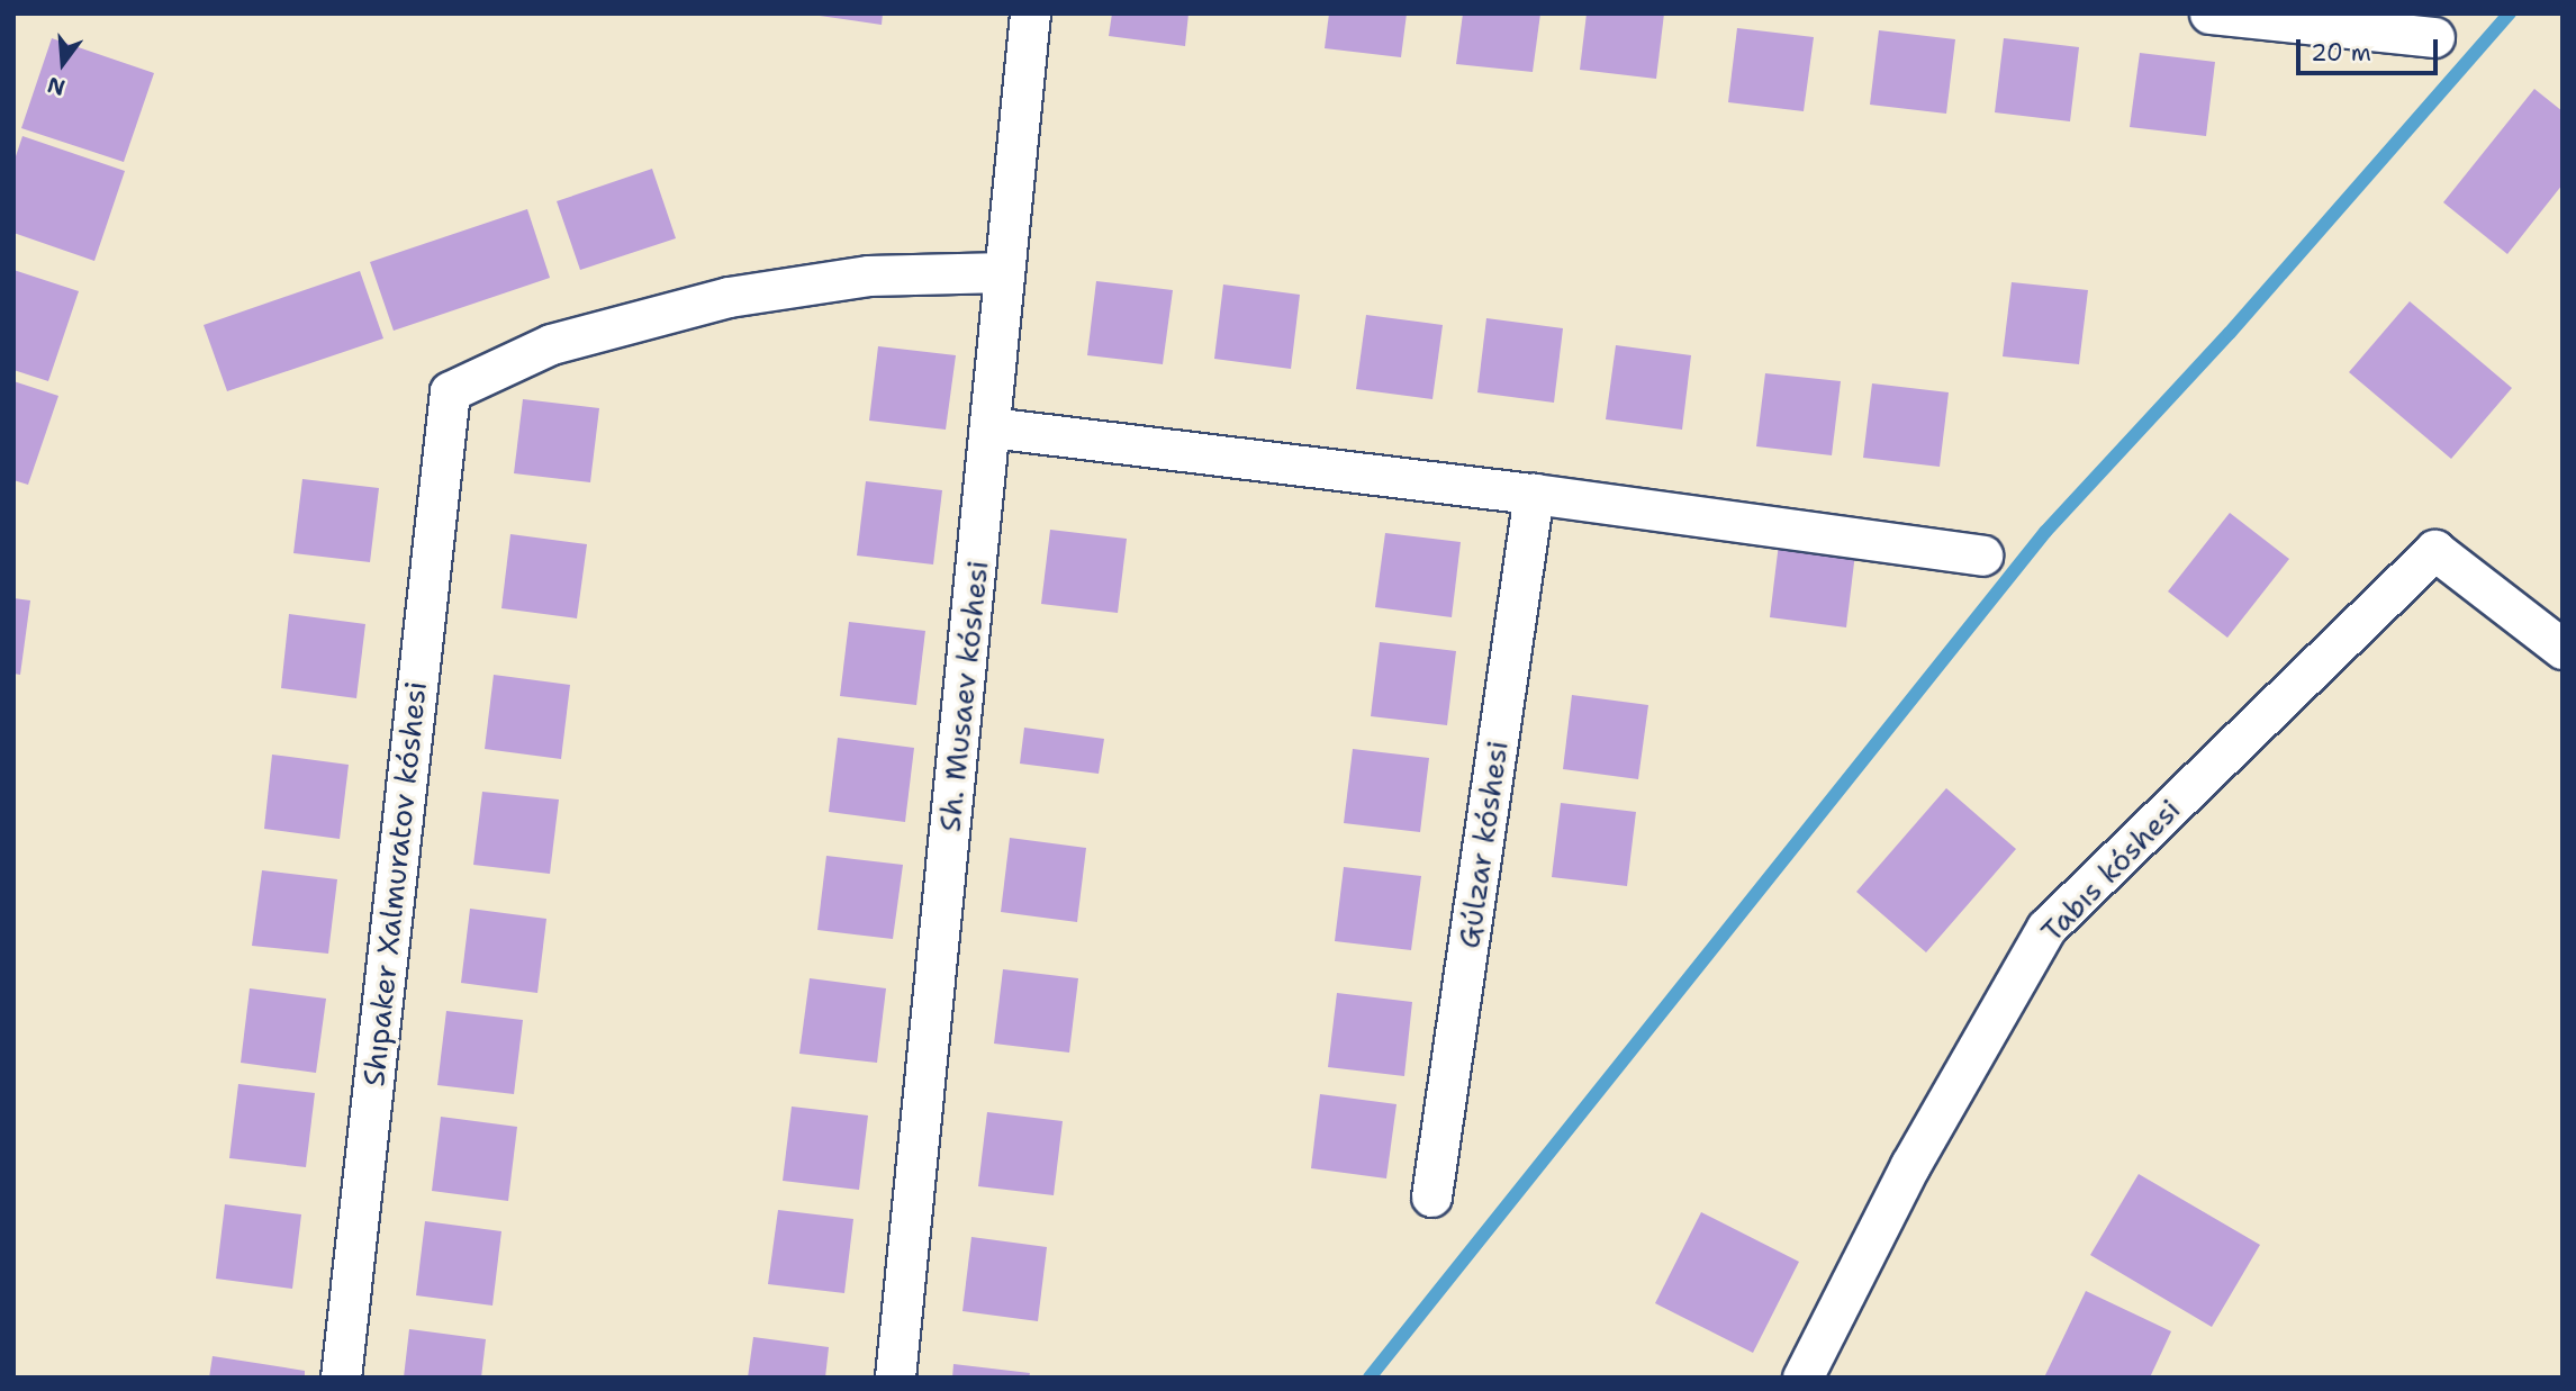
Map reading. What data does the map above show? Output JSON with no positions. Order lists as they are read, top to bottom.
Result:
{
  "streets": {
    "street": [
      "Sh. Musaev kóshesi",
      "Gúlzar kóshesi",
      "Tabıs kóshesi",
      "Shıpaker Xalmuratov kóshesi"
    ]
  },
  "crossings": [
    ["Sh. Musaev kóshesi", "Shıpaker Xalmuratov kóshesi"]
  ],
  "scale_bar": "20 m",
  "north": "bottom"
}
